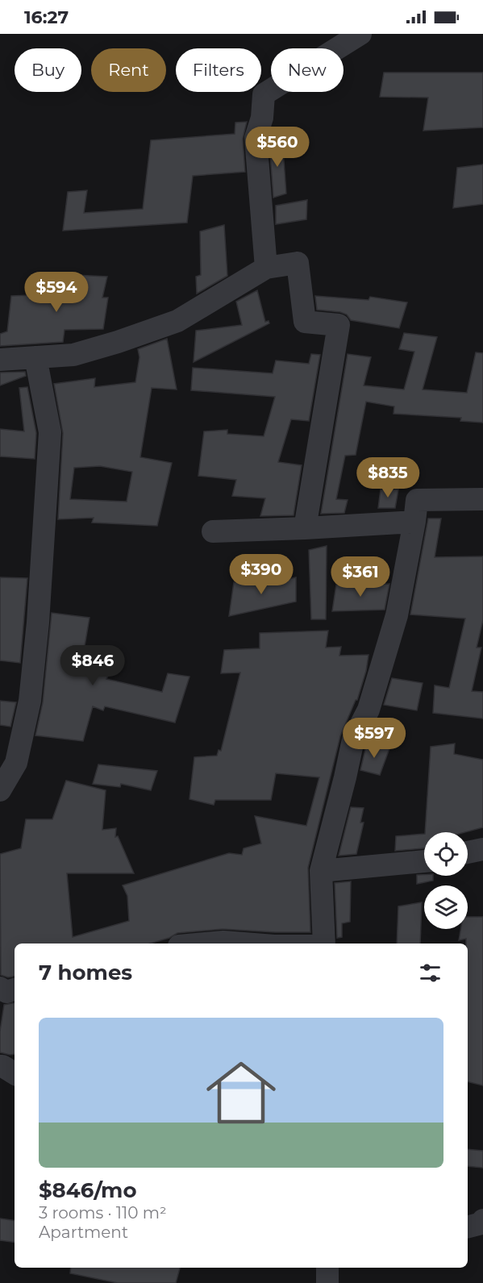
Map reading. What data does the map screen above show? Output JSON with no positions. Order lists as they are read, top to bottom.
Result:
{
  "page": {
    "status": "16:27",
    "chip": [
      "Buy",
      "Rent",
      "Filters",
      "New"
    ],
    "price": [
      "$560",
      "$594",
      "$835",
      "$390",
      "$361",
      "$846",
      "$597"
    ],
    "heading": "7 homes",
    "list": [
      {
        "name": "$846/mo",
        "note": "3 rooms · 110 m² · Apartment"
      }
    ]
  }
}
